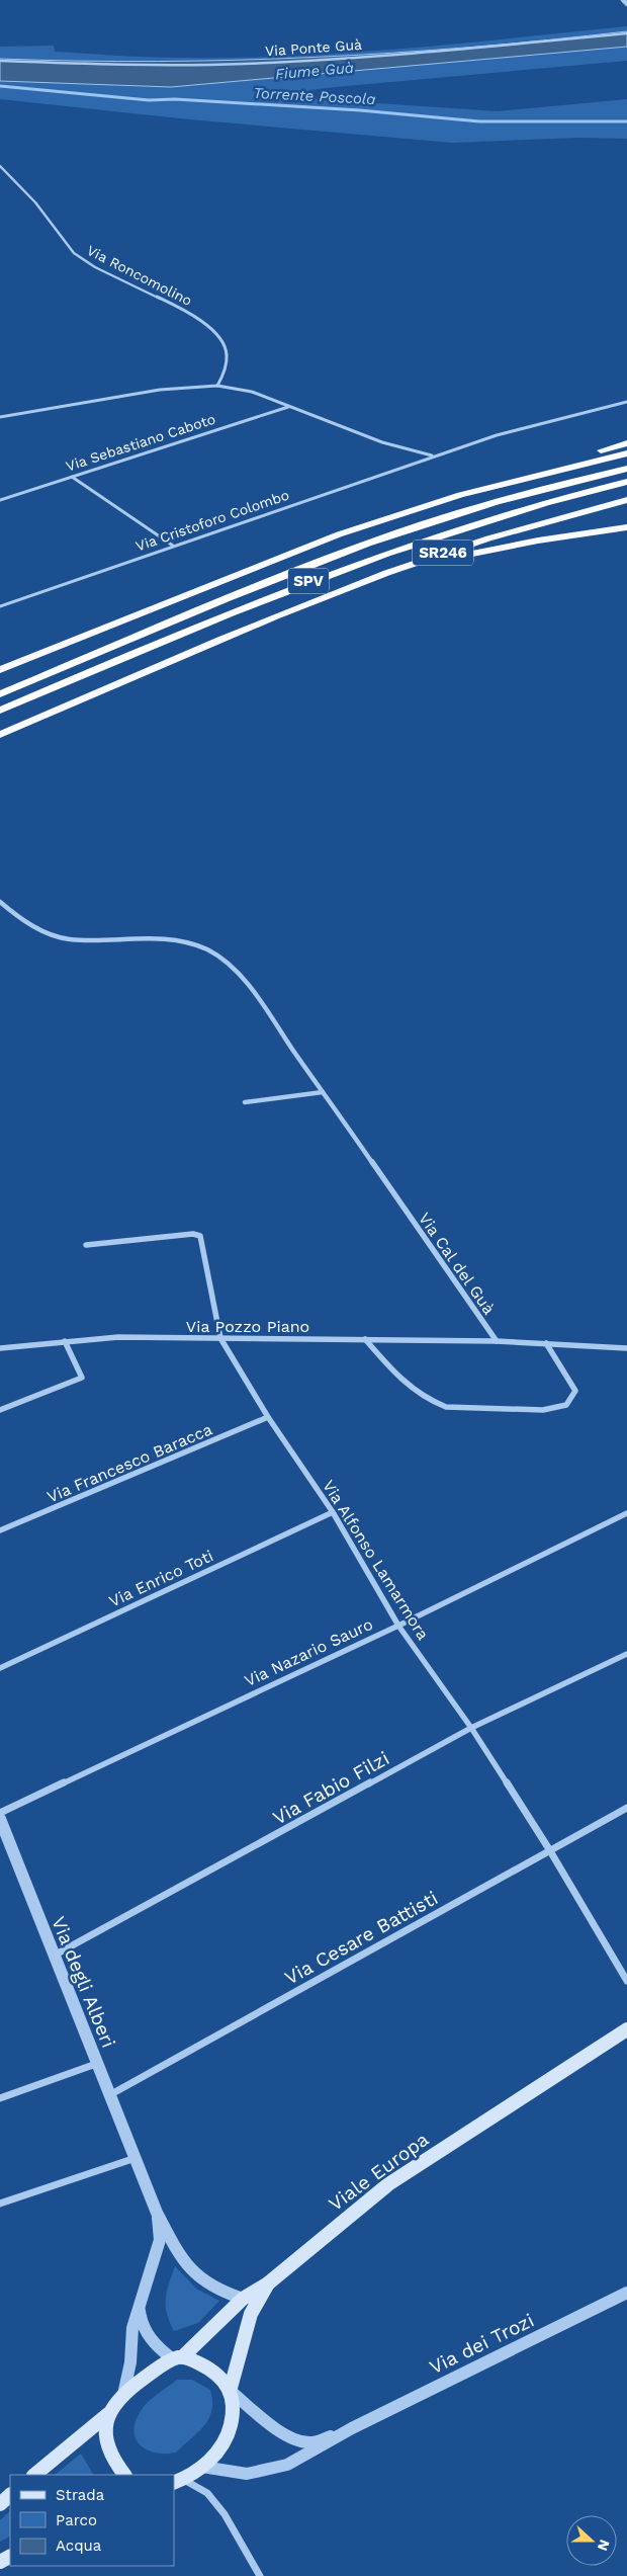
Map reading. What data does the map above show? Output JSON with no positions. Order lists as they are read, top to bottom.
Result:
{
  "streets": {
    "highway": ["SR246", "SPV"],
    "main road": ["Viale Europa"],
    "street": [
      "Via Ponte Guà",
      "Via Roncomolino",
      "Via Sebastiano Caboto",
      "Via Cristoforo Colombo",
      "Via Cal del Guà",
      "Via Pozzo Piano",
      "Via Francesco Baracca",
      "Via Alfonso Lamarmora",
      "Via Enrico Toti",
      "Via Nazario Sauro",
      "Via Fabio Filzi",
      "Via Cesare Battisti",
      "Via degli Alberi",
      "Via dei Trozi"
    ]
  },
  "crossings": [
    ["Via Cal del Guà", "Via Pozzo Piano"],
    ["Via Pozzo Piano", "Via Alfonso Lamarmora"],
    ["Via Francesco Baracca", "Via Alfonso Lamarmora"],
    ["Via Alfonso Lamarmora", "Via Enrico Toti"],
    ["Via Alfonso Lamarmora", "Via Nazario Sauro"],
    ["Via Alfonso Lamarmora", "Via Fabio Filzi"],
    ["Via Alfonso Lamarmora", "Via Cesare Battisti"],
    ["Via Fabio Filzi", "Via degli Alberi"],
    ["Via Cesare Battisti", "Via degli Alberi"],
    ["Via degli Alberi", "Viale Europa"],
    ["Viale Europa", "Via dei Trozi"]
  ],
  "water": ["Fiume Guà", "Torrente Poscola"],
  "legend": ["Strada", "Parco", "Acqua"],
  "north": "right"
}
